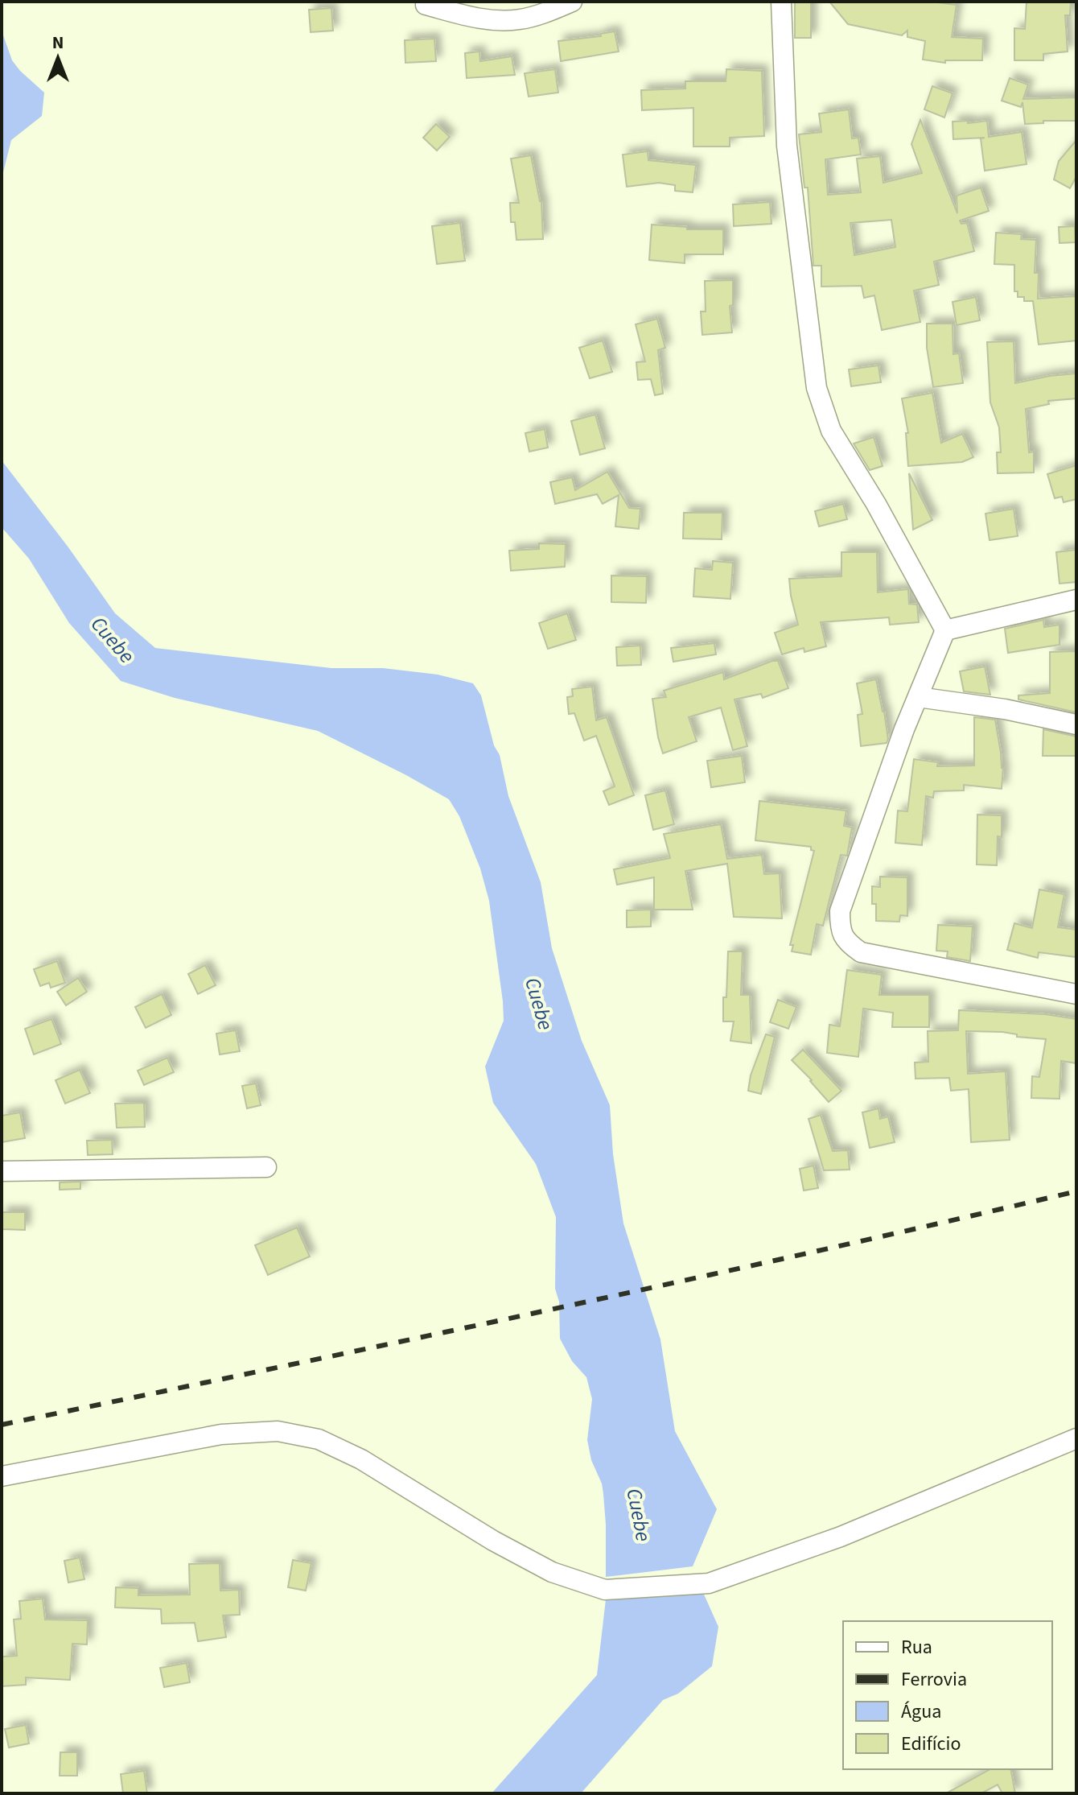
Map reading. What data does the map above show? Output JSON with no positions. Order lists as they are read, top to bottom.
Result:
{
  "water": ["Cuebe"],
  "legend": [
    "Rua",
    "Ferrovia",
    "Água",
    "Edifício"
  ],
  "north": "top"
}
